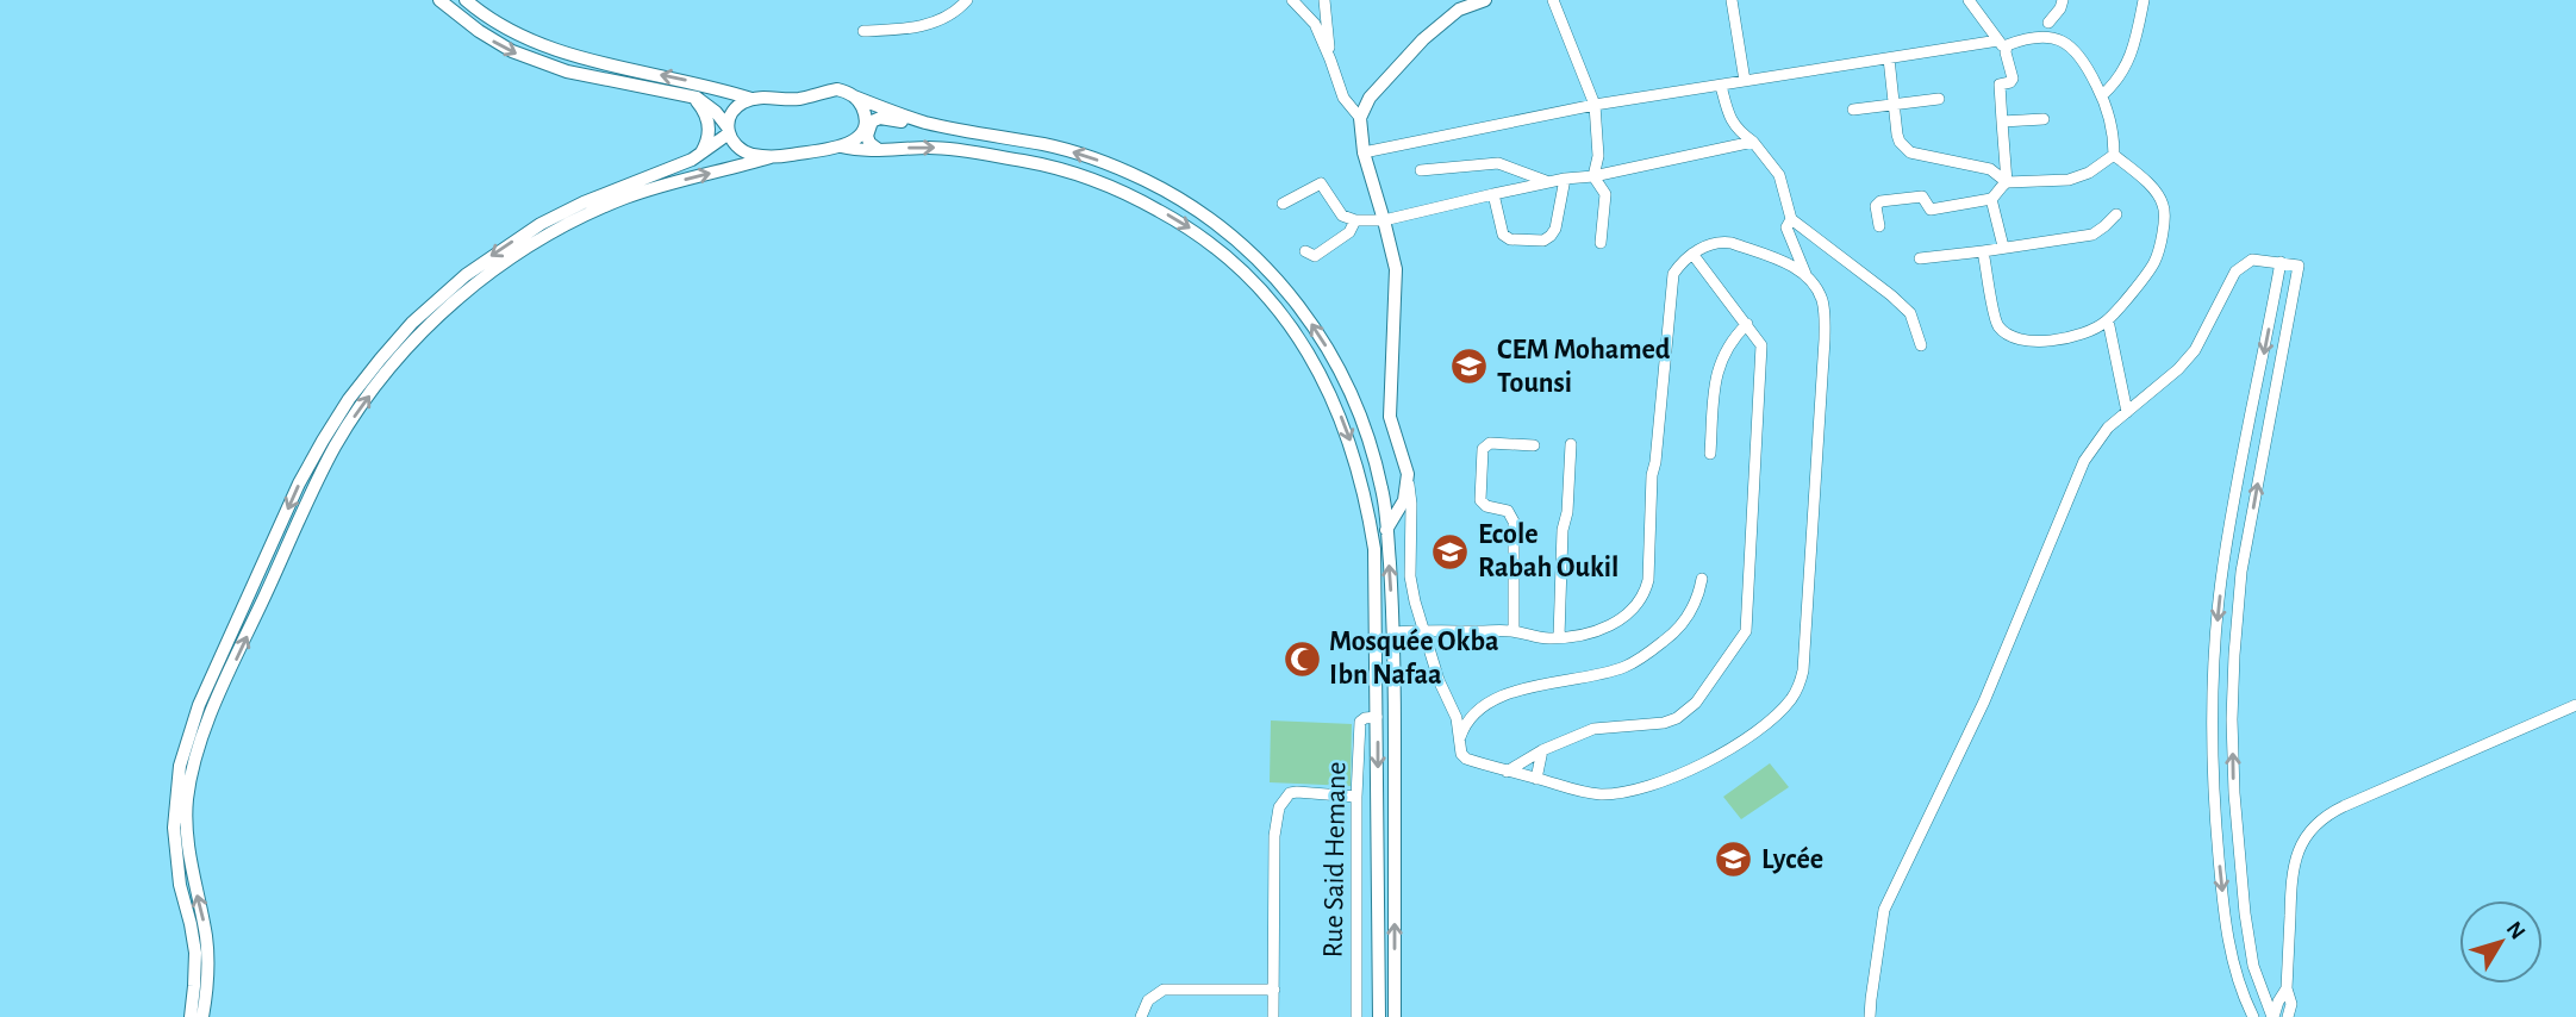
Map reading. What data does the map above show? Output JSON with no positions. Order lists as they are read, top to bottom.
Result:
{
  "streets": {
    "street": ["Rue Said Hemane"]
  },
  "places": {
    "school or university": ["CEM Mohamed Tounsi", "Ecole Rabah Oukil", "Lycée"],
    "mosque": ["Mosquée Okba Ibn Nafaa"]
  },
  "north": "top right"
}
